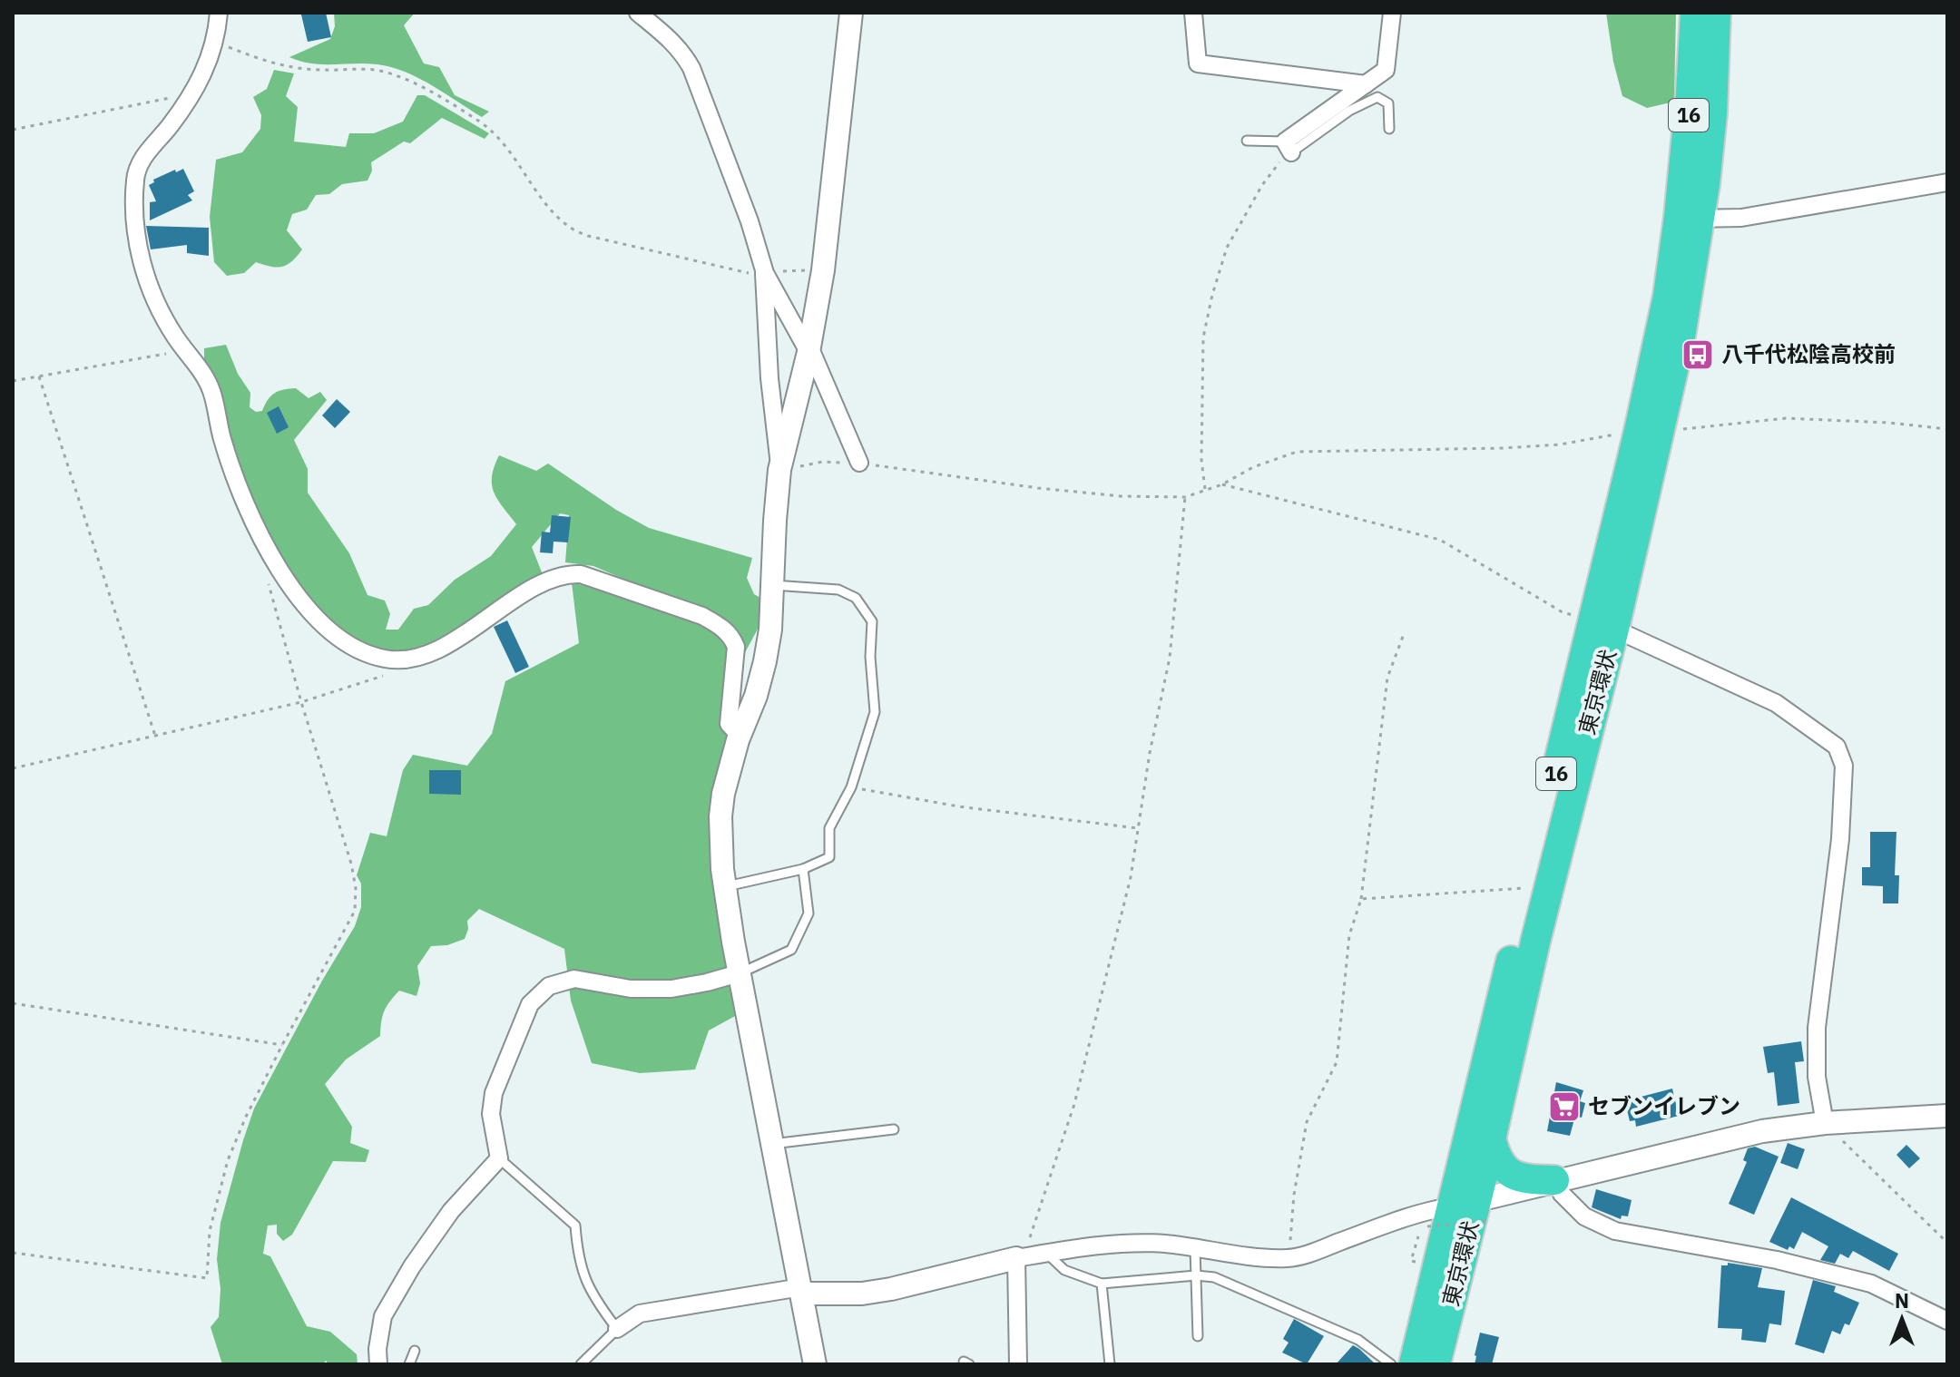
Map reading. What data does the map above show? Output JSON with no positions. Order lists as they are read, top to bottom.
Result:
{
  "streets": {
    "highway": ["16", "東京環状"]
  },
  "places": {
    "bus stop": ["八千代松陰高校前"],
    "supermarket": ["セブンイレブン"]
  },
  "north": "top"
}
